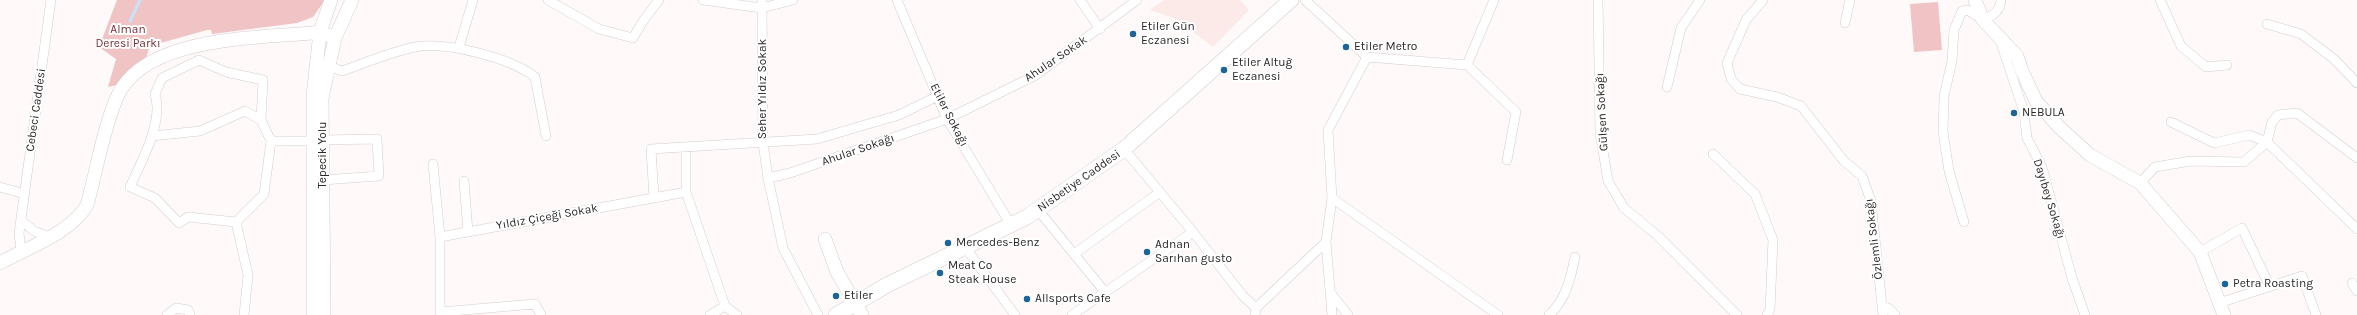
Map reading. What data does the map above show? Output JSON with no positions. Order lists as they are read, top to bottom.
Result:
{
  "streets": {
    "main road": ["Nisbetiye Caddesi"],
    "street": [
      "Ahular Sokak",
      "Seher Yıldız Sokak",
      "Cebeci Caddesi",
      "Gülşen Sokağı",
      "Etiler Sokağı",
      "Ahular Sokağı",
      "Tepecik Yolu",
      "Dayıbey Sokağı",
      "Yıldız Çiçeği Sokak",
      "Özlemli Sokağı"
    ]
  },
  "crossings": [
    ["Ahular Sokak", "Etiler Sokağı"],
    ["Ahular Sokak", "Ahular Sokağı"],
    ["Seher Yıldız Sokak", "Ahular Sokağı"],
    ["Etiler Sokağı", "Ahular Sokağı"],
    ["Etiler Sokağı", "Nisbetiye Caddesi"],
    ["Ahular Sokağı", "Yıldız Çiçeği Sokak"]
  ],
  "parks": ["Alman Deresi Parkı"],
  "places": [
    "Etiler Gün Eczanesi",
    "Etiler Metro",
    "Etiler Altuğ Eczanesi",
    "NEBULA",
    "Mercedes-Benz",
    "Adnan Sarıhan gusto",
    "Meat Co Steak House",
    "Petra Roasting",
    "Etiler",
    "Allsports Cafe"
  ]
}
